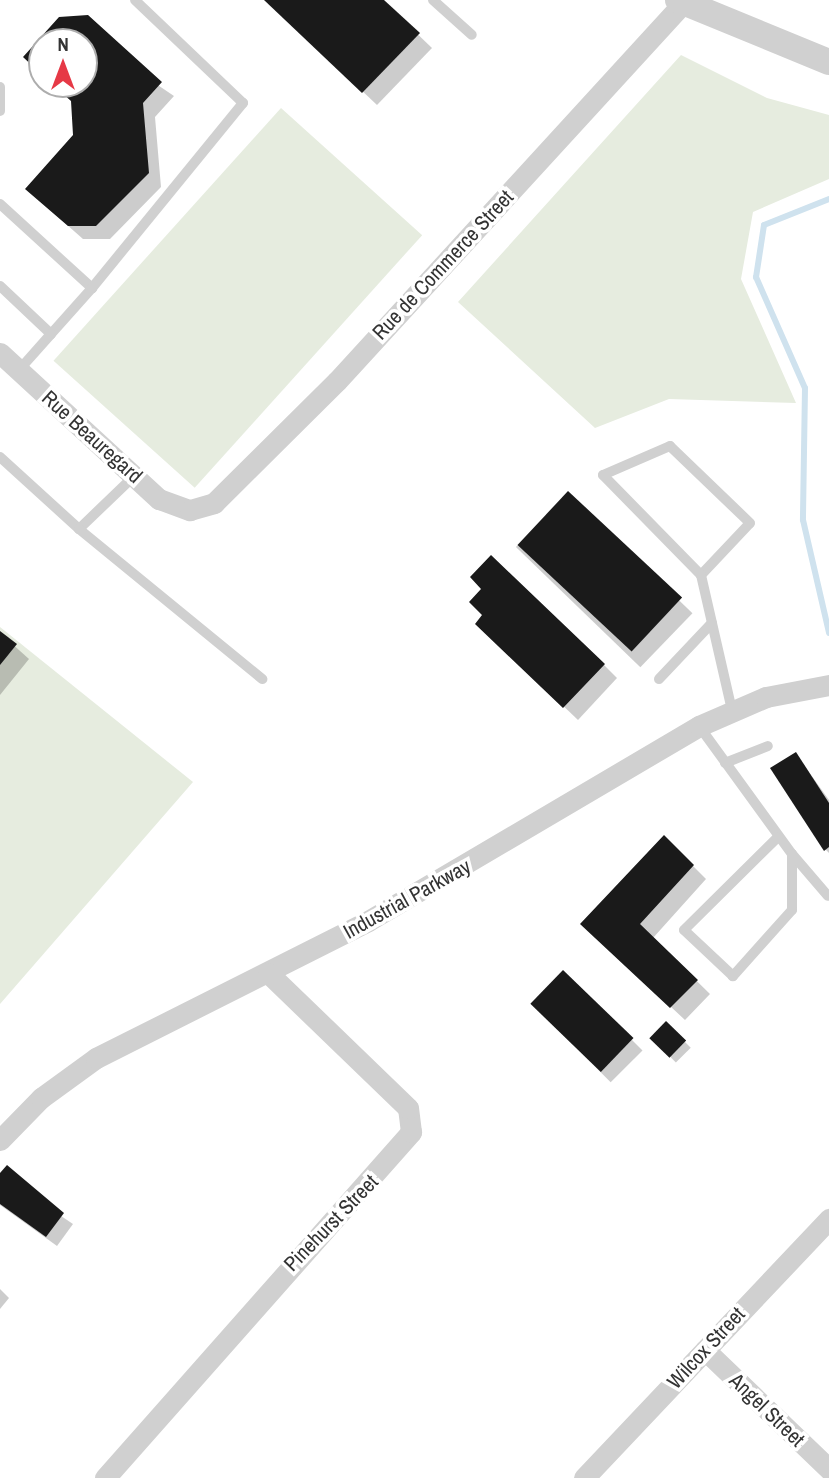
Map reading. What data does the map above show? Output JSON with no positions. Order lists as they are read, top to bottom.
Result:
{
  "streets": {
    "street": [
      "Rue de Commerce Street",
      "Rue Beauregard",
      "Industrial Parkway",
      "Pinehurst Street",
      "Wilcox Street",
      "Angel Street"
    ]
  },
  "crossings": [
    ["Rue de Commerce Street", "Rue Beauregard"],
    ["Industrial Parkway", "Pinehurst Street"],
    ["Wilcox Street", "Angel Street"]
  ],
  "north": "top"
}
